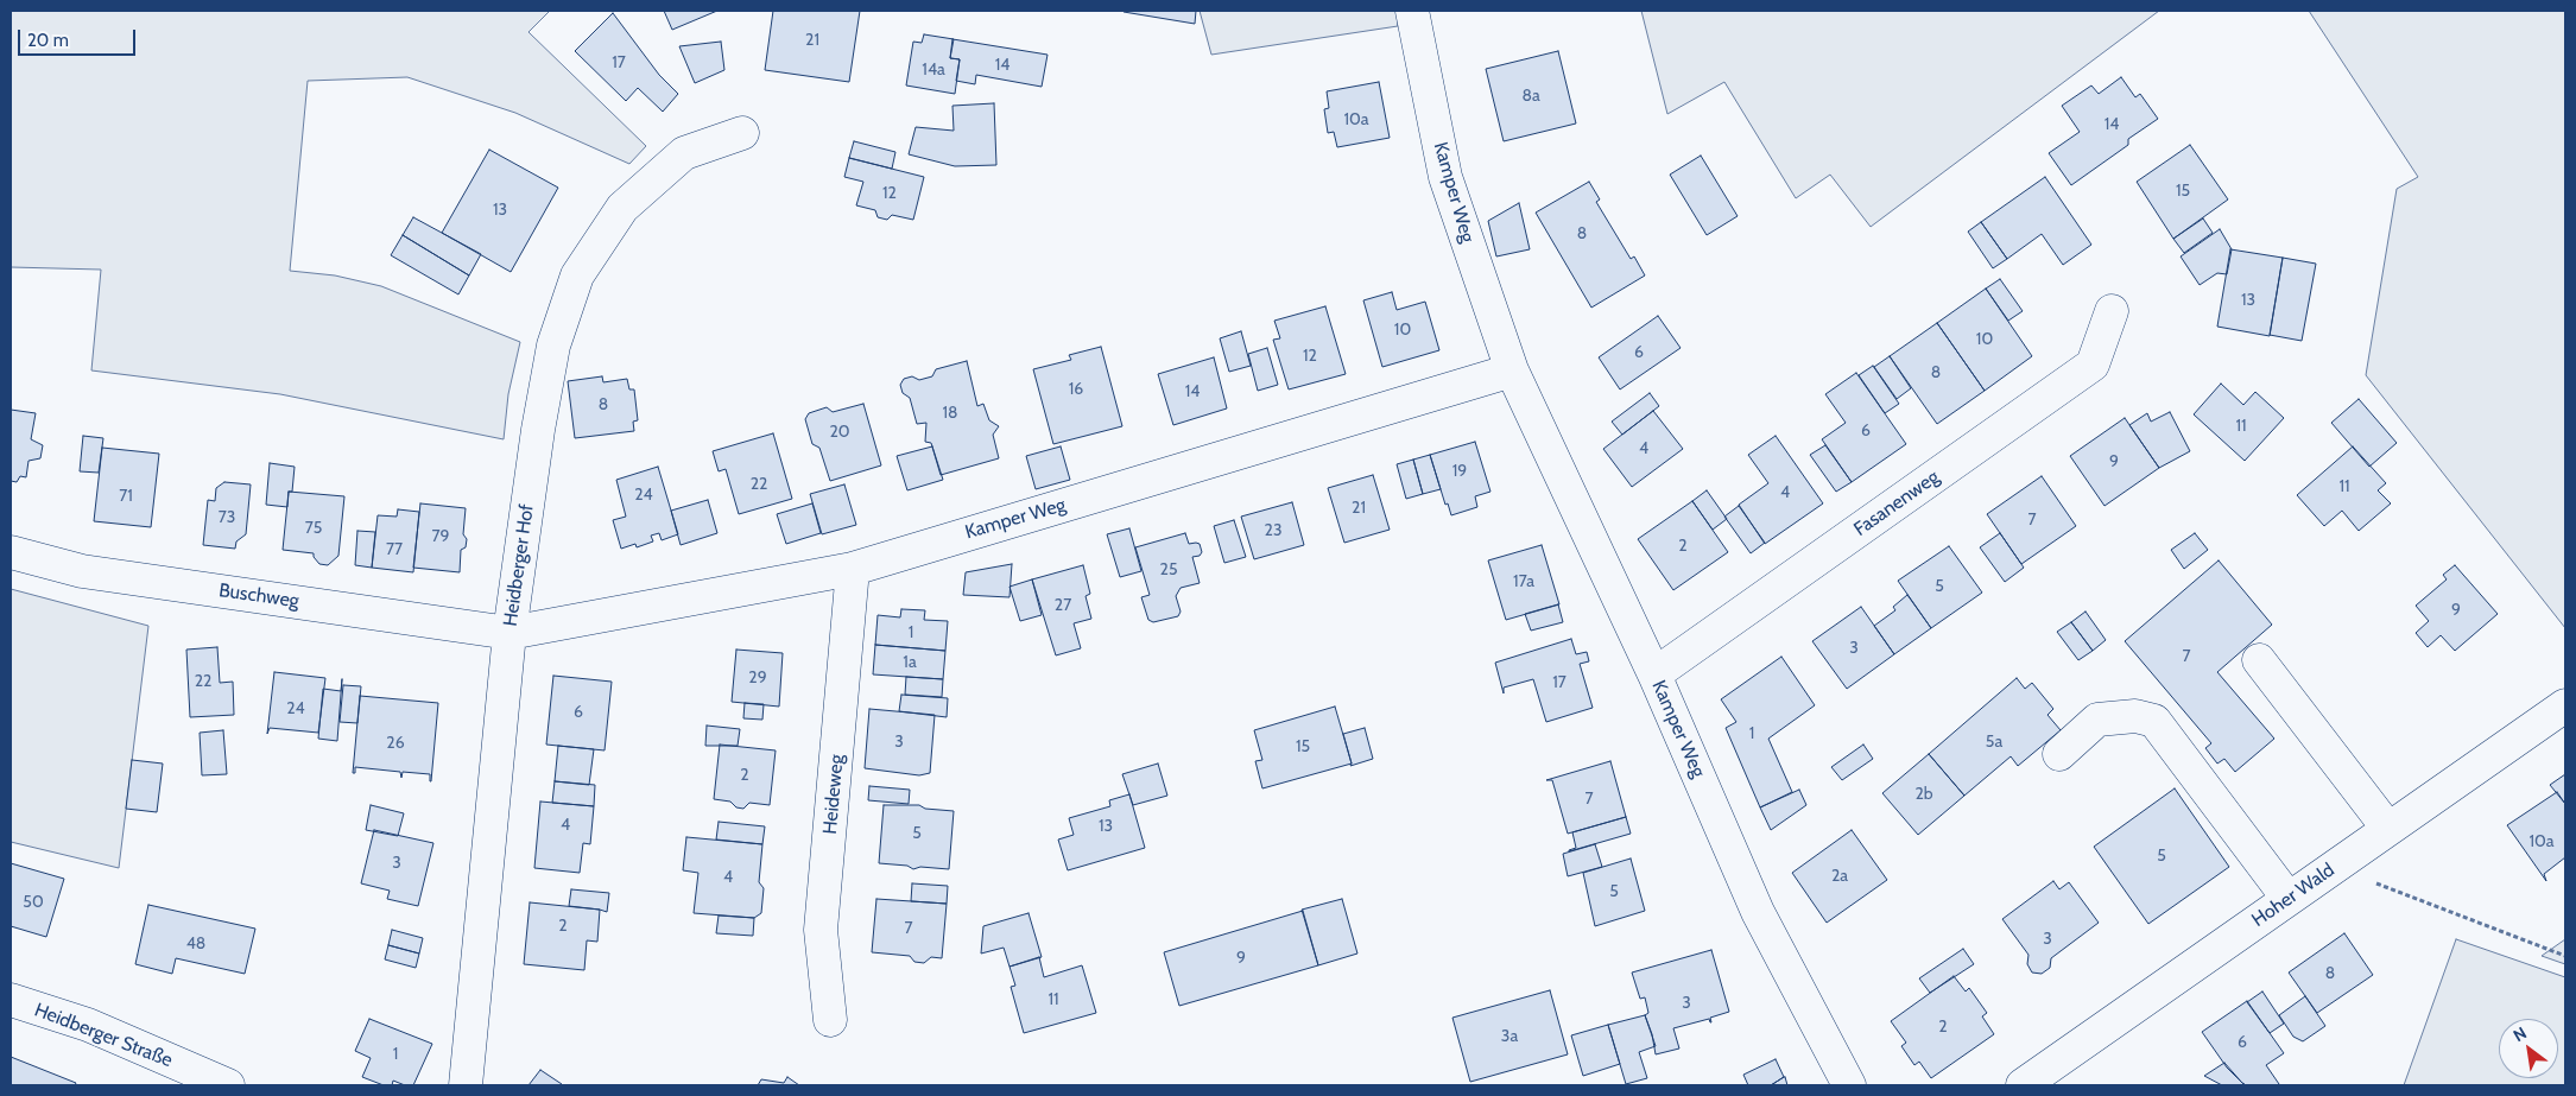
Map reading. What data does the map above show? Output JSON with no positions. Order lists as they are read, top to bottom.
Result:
{
  "streets": {
    "street": [
      "Kamper Weg",
      "Fasanenweg",
      "Heidberger Hof",
      "Buschweg",
      "Heideweg",
      "Hoher Wald",
      "Heidberger Straße"
    ]
  },
  "crossings": [
    ["Kamper Weg", "Fasanenweg"],
    ["Kamper Weg", "Heidberger Hof"],
    ["Kamper Weg", "Buschweg"],
    ["Kamper Weg", "Heideweg"],
    ["Heidberger Hof", "Buschweg"]
  ],
  "house_numbers": [
    "21",
    "17",
    "14",
    "14a",
    "8a",
    "10a",
    "14",
    "15",
    "12",
    "13",
    "8",
    "13",
    "10",
    "10",
    "6",
    "12",
    "8",
    "16",
    "14",
    "8",
    "18",
    "11",
    "6",
    "20",
    "4",
    "9",
    "19",
    "22",
    "11",
    "4",
    "24",
    "71",
    "21",
    "73",
    "7",
    "75",
    "23",
    "79",
    "2",
    "77",
    "25",
    "17a",
    "5",
    "27",
    "9",
    "1",
    "3",
    "7",
    "1a",
    "29",
    "22",
    "17",
    "24",
    "6",
    "1",
    "3",
    "5a",
    "26",
    "15",
    "2",
    "2b",
    "7",
    "4",
    "13",
    "5",
    "10a",
    "5",
    "3",
    "2a",
    "4",
    "5",
    "50",
    "2",
    "7",
    "3",
    "48",
    "9",
    "8",
    "11",
    "3",
    "2",
    "3a",
    "6",
    "1"
  ],
  "scale_bar": "20 m",
  "north": "top left"
}
